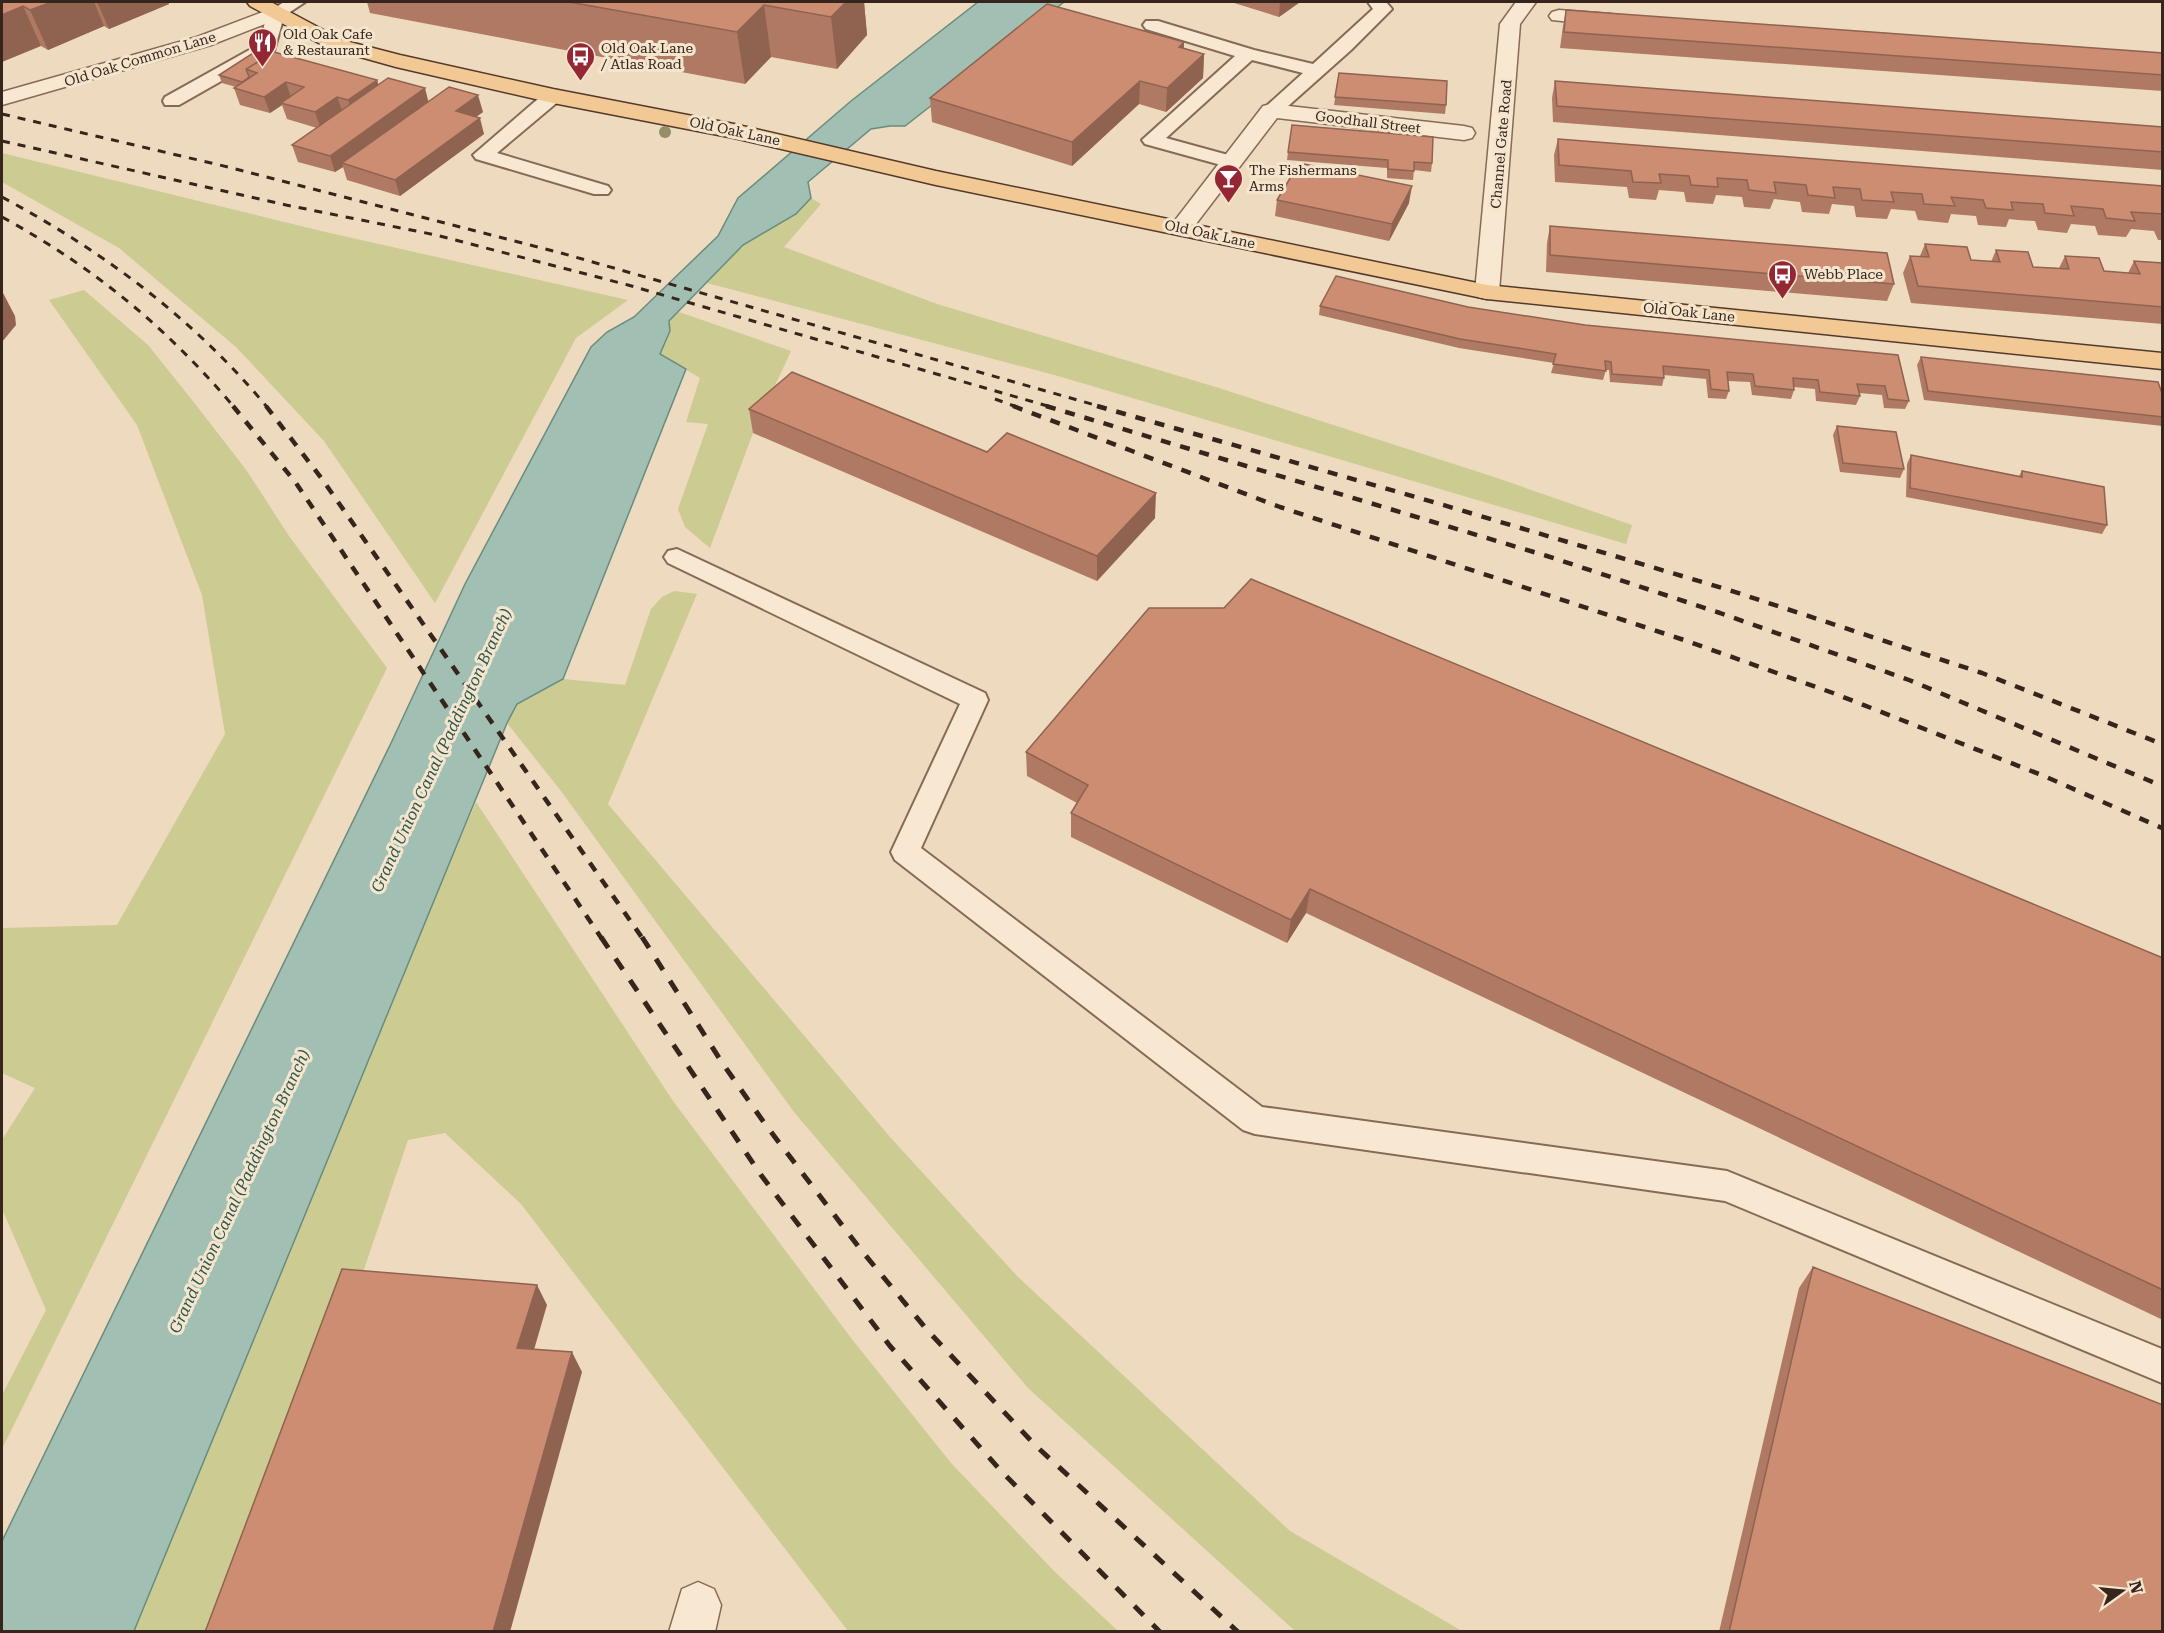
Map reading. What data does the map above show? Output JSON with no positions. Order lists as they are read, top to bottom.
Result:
{
  "streets": {
    "main road": ["Old Oak Lane"],
    "street": ["Old Oak Common Lane", "Goodhall Street", "Channel Gate Road"]
  },
  "crossings": [
    ["Old Oak Common Lane", "Old Oak Lane"],
    ["Old Oak Lane", "Channel Gate Road"]
  ],
  "water": ["Grand Union Canal (Paddington Branch)"],
  "places": {
    "restaurant": ["Old Oak Cafe & Restaurant"],
    "bus stop": ["Old Oak Lane / Atlas Road", "Webb Place"],
    "bar": ["The Fishermans Arms"]
  },
  "north": "right"
}
